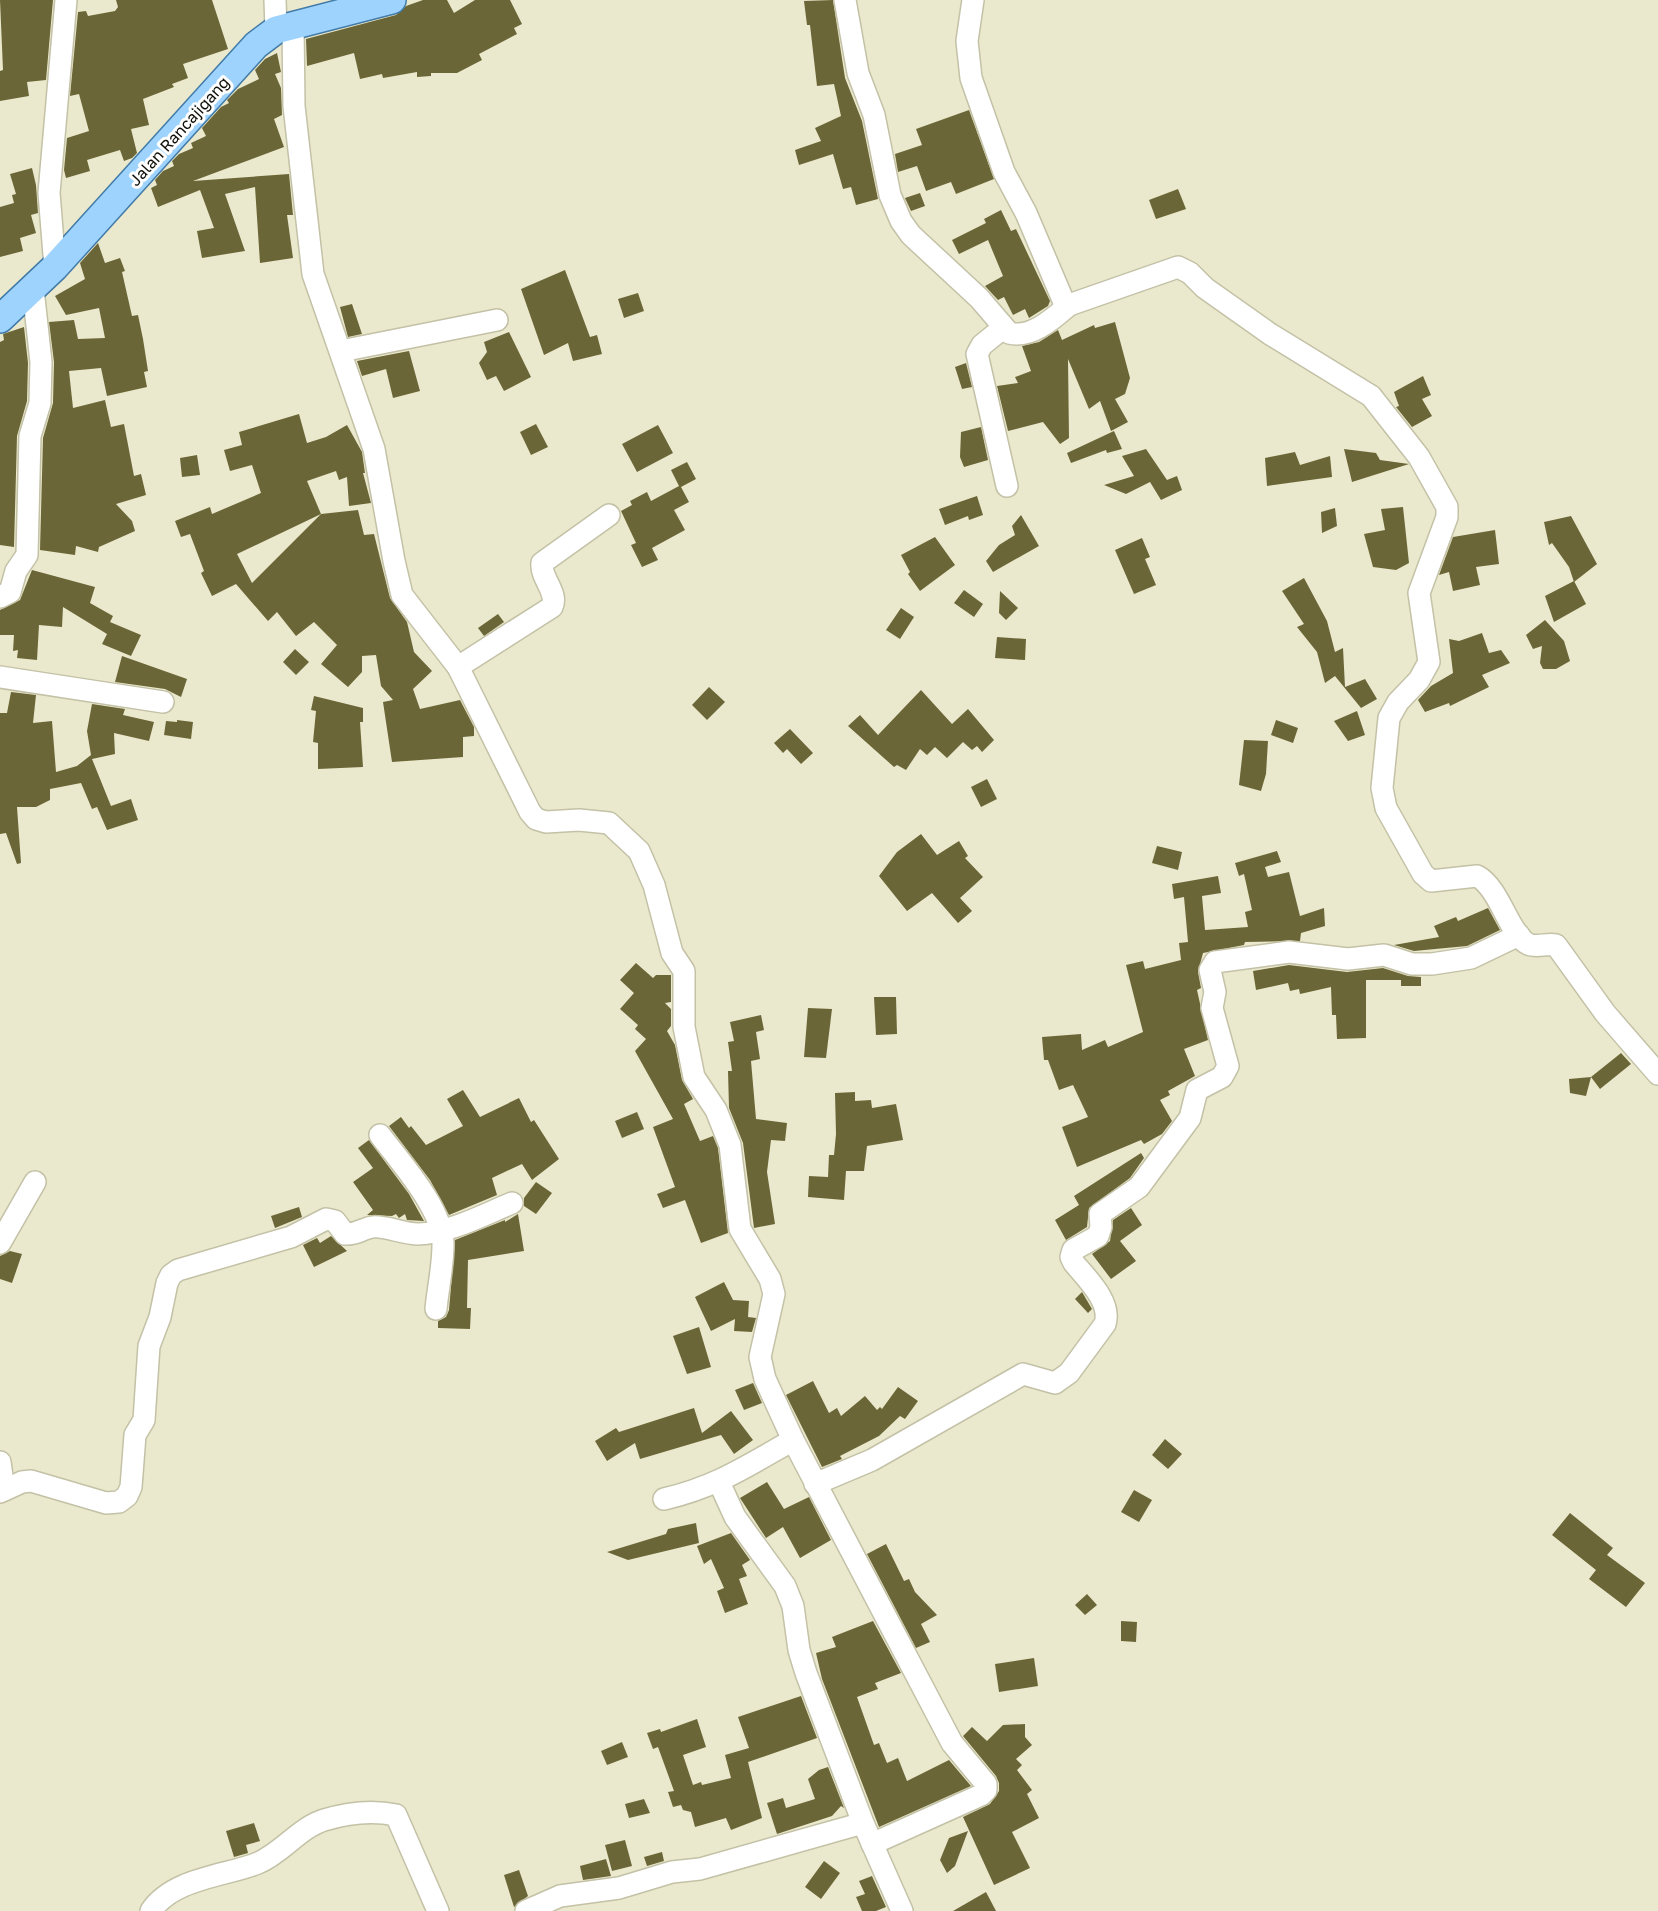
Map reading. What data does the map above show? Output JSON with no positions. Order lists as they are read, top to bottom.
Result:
{
  "streets": {
    "main road": ["Jalan Rancajigang"]
  }
}
